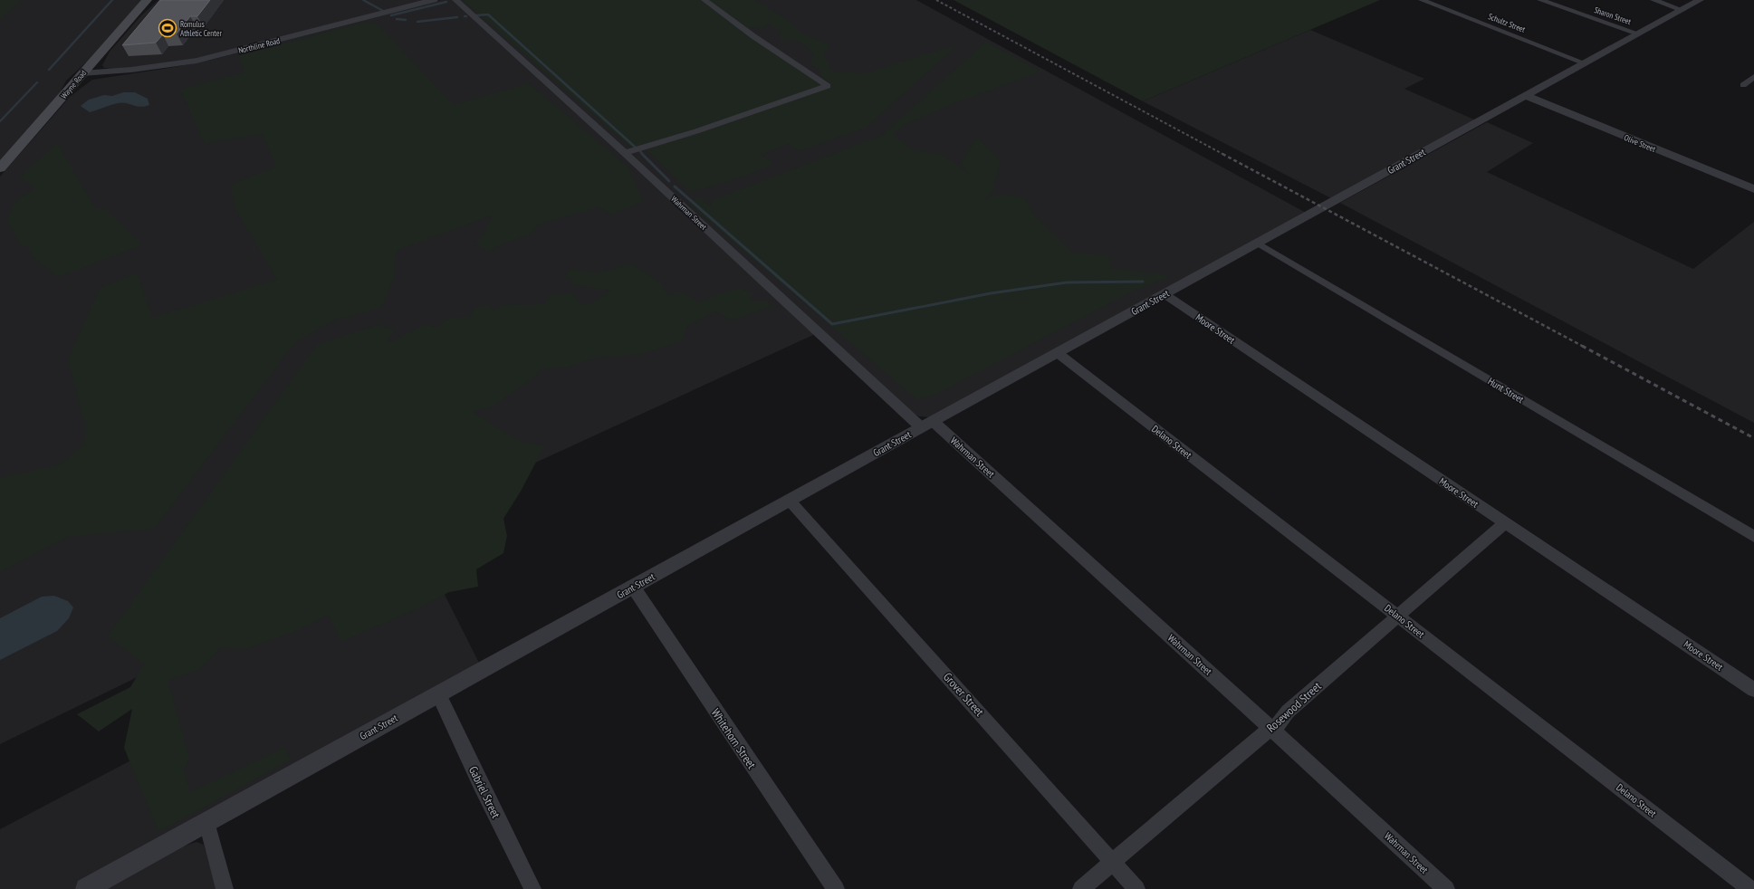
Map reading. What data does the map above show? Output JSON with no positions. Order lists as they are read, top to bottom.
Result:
{
  "streets": {
    "main road": ["Wayne Road"],
    "street": [
      "Sharon Street",
      "Schultz Street",
      "Northline Road",
      "Olive Street",
      "Grant Street",
      "Wahrman Street",
      "Moore Street",
      "Hunt Street",
      "Delano Street",
      "Grover Street",
      "Rosewood Street",
      "Whitehorn Street",
      "Gabriel Street"
    ]
  },
  "crossings": [
    ["Sharon Street", "Grant Street"],
    ["Schultz Street", "Grant Street"],
    ["Northline Road", "Wayne Road"],
    ["Olive Street", "Grant Street"],
    ["Grant Street", "Wahrman Street"],
    ["Grant Street", "Moore Street"],
    ["Grant Street", "Hunt Street"],
    ["Grant Street", "Delano Street"],
    ["Grant Street", "Grover Street"],
    ["Grant Street", "Whitehorn Street"],
    ["Grant Street", "Gabriel Street"],
    ["Wahrman Street", "Rosewood Street"],
    ["Moore Street", "Rosewood Street"],
    ["Delano Street", "Rosewood Street"],
    ["Grover Street", "Rosewood Street"]
  ],
  "places": {
    "sports": ["Romulus Athletic Center"]
  }
}
